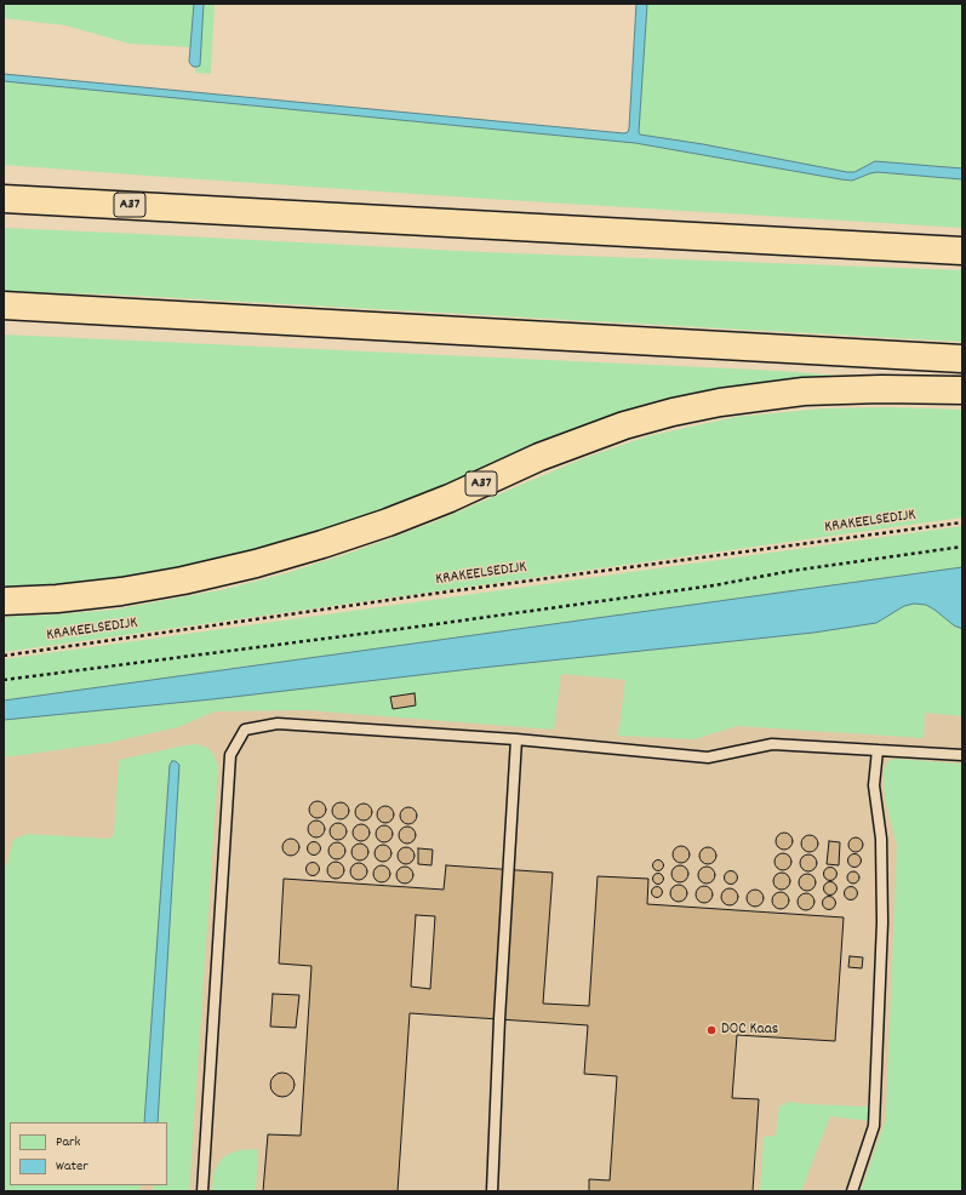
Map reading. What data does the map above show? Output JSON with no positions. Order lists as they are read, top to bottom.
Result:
{
  "streets": {
    "highway": ["A37"],
    "path": ["KRAKEELSEDIJK"]
  },
  "places": ["DOC Kaas"],
  "legend": ["Park", "Water"]
}
